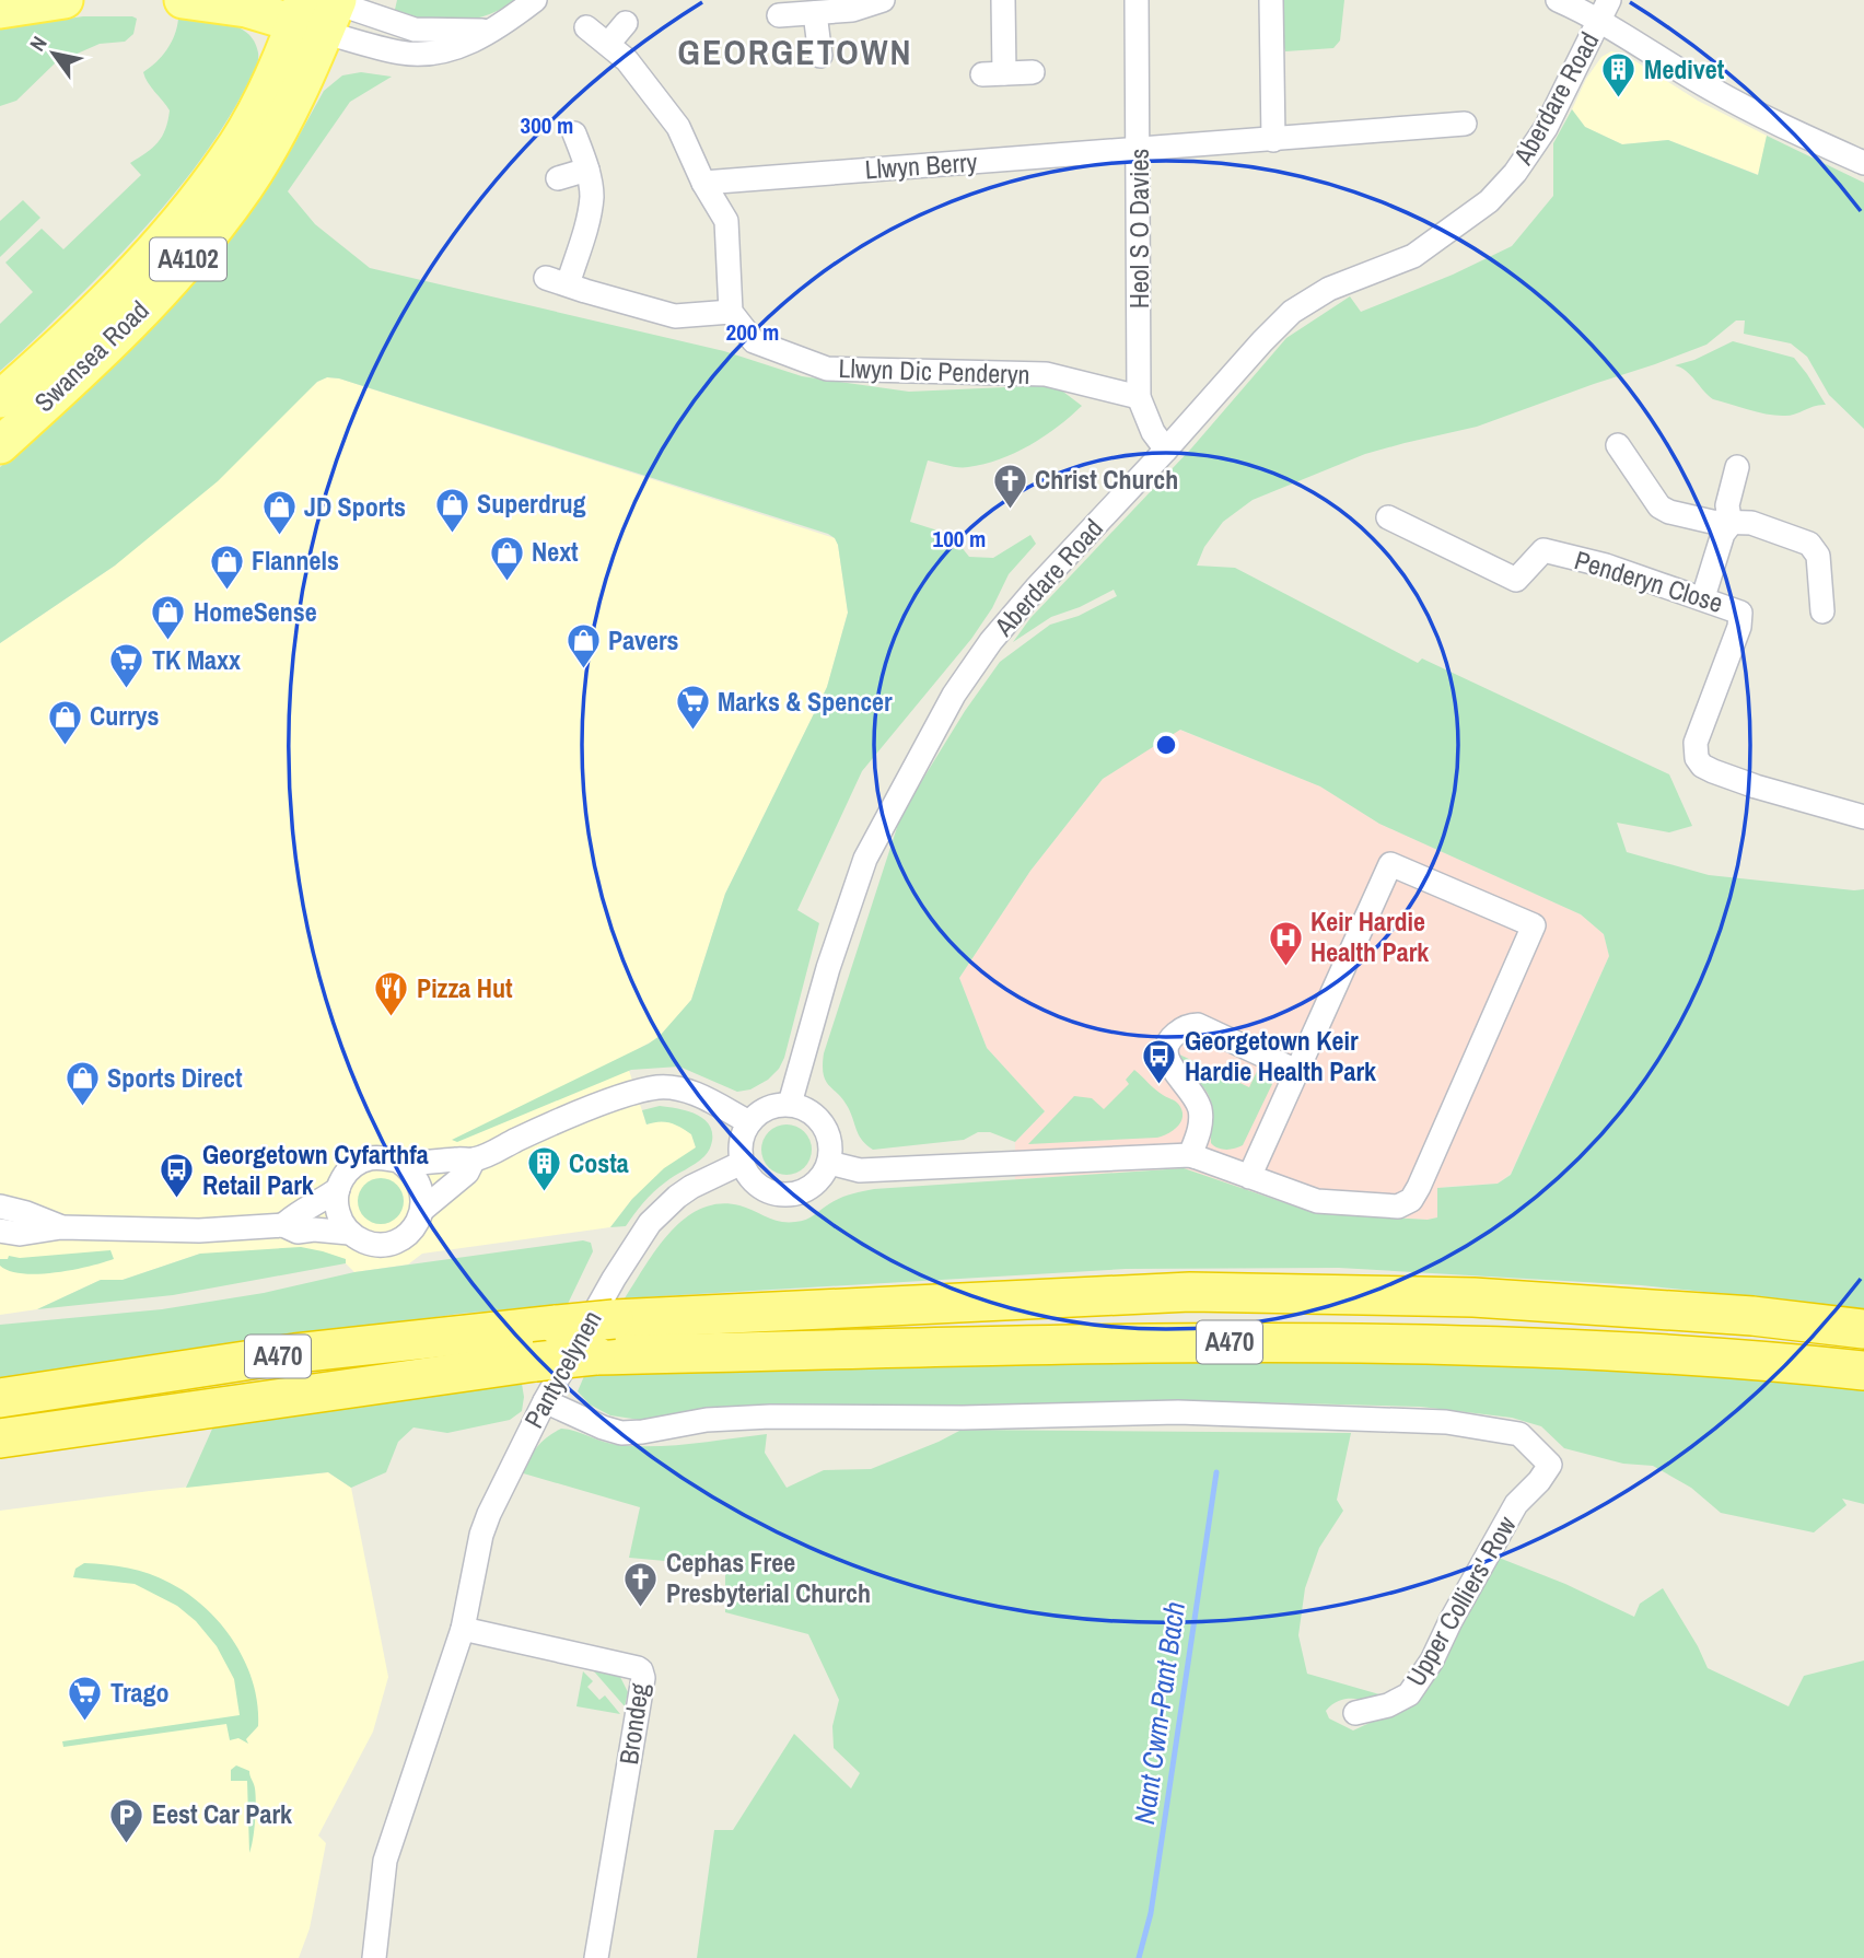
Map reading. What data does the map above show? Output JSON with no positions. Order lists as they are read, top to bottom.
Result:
{
  "streets": {
    "highway": ["A470"],
    "main road": ["A4102", "Swansea Road"],
    "street": [
      "Aberdare Road",
      "Llwyn Berry",
      "Heol S O Davies",
      "Llwyn Dic Penderyn",
      "Penderyn Close",
      "Pantycelynen",
      "Upper Colliers' Row",
      "Brondeg"
    ]
  },
  "crossings": [
    ["Aberdare Road", "Heol S O Davies"],
    ["Aberdare Road", "Pantycelynen"],
    ["Llwyn Berry", "Heol S O Davies"],
    ["Heol S O Davies", "Llwyn Dic Penderyn"],
    ["Pantycelynen", "Upper Colliers' Row"],
    ["Pantycelynen", "Brondeg"]
  ],
  "districts": ["GEORGETOWN"],
  "water": ["Nant Cwm-Pant Bach"],
  "places": {
    "building": ["Medivet", "Costa"],
    "church": ["Christ Church", "Cephas Free Presbyterial Church"],
    "shop": [
      "Superdrug",
      "JD Sports",
      "Next",
      "Flannels",
      "HomeSense",
      "Pavers",
      "Currys",
      "Sports Direct"
    ],
    "supermarket": ["TK Maxx", "Marks & Spencer", "Trago"],
    "hospital": ["Keir Hardie Health Park"],
    "restaurant": ["Pizza Hut"],
    "bus stop": ["Georgetown Keir Hardie Health Park", "Georgetown Cyfarthfa Retail Park"],
    "parking": ["Eest Car Park"]
  },
  "north": "top left",
  "rings": ["300 m", "200 m", "100 m"]
}
